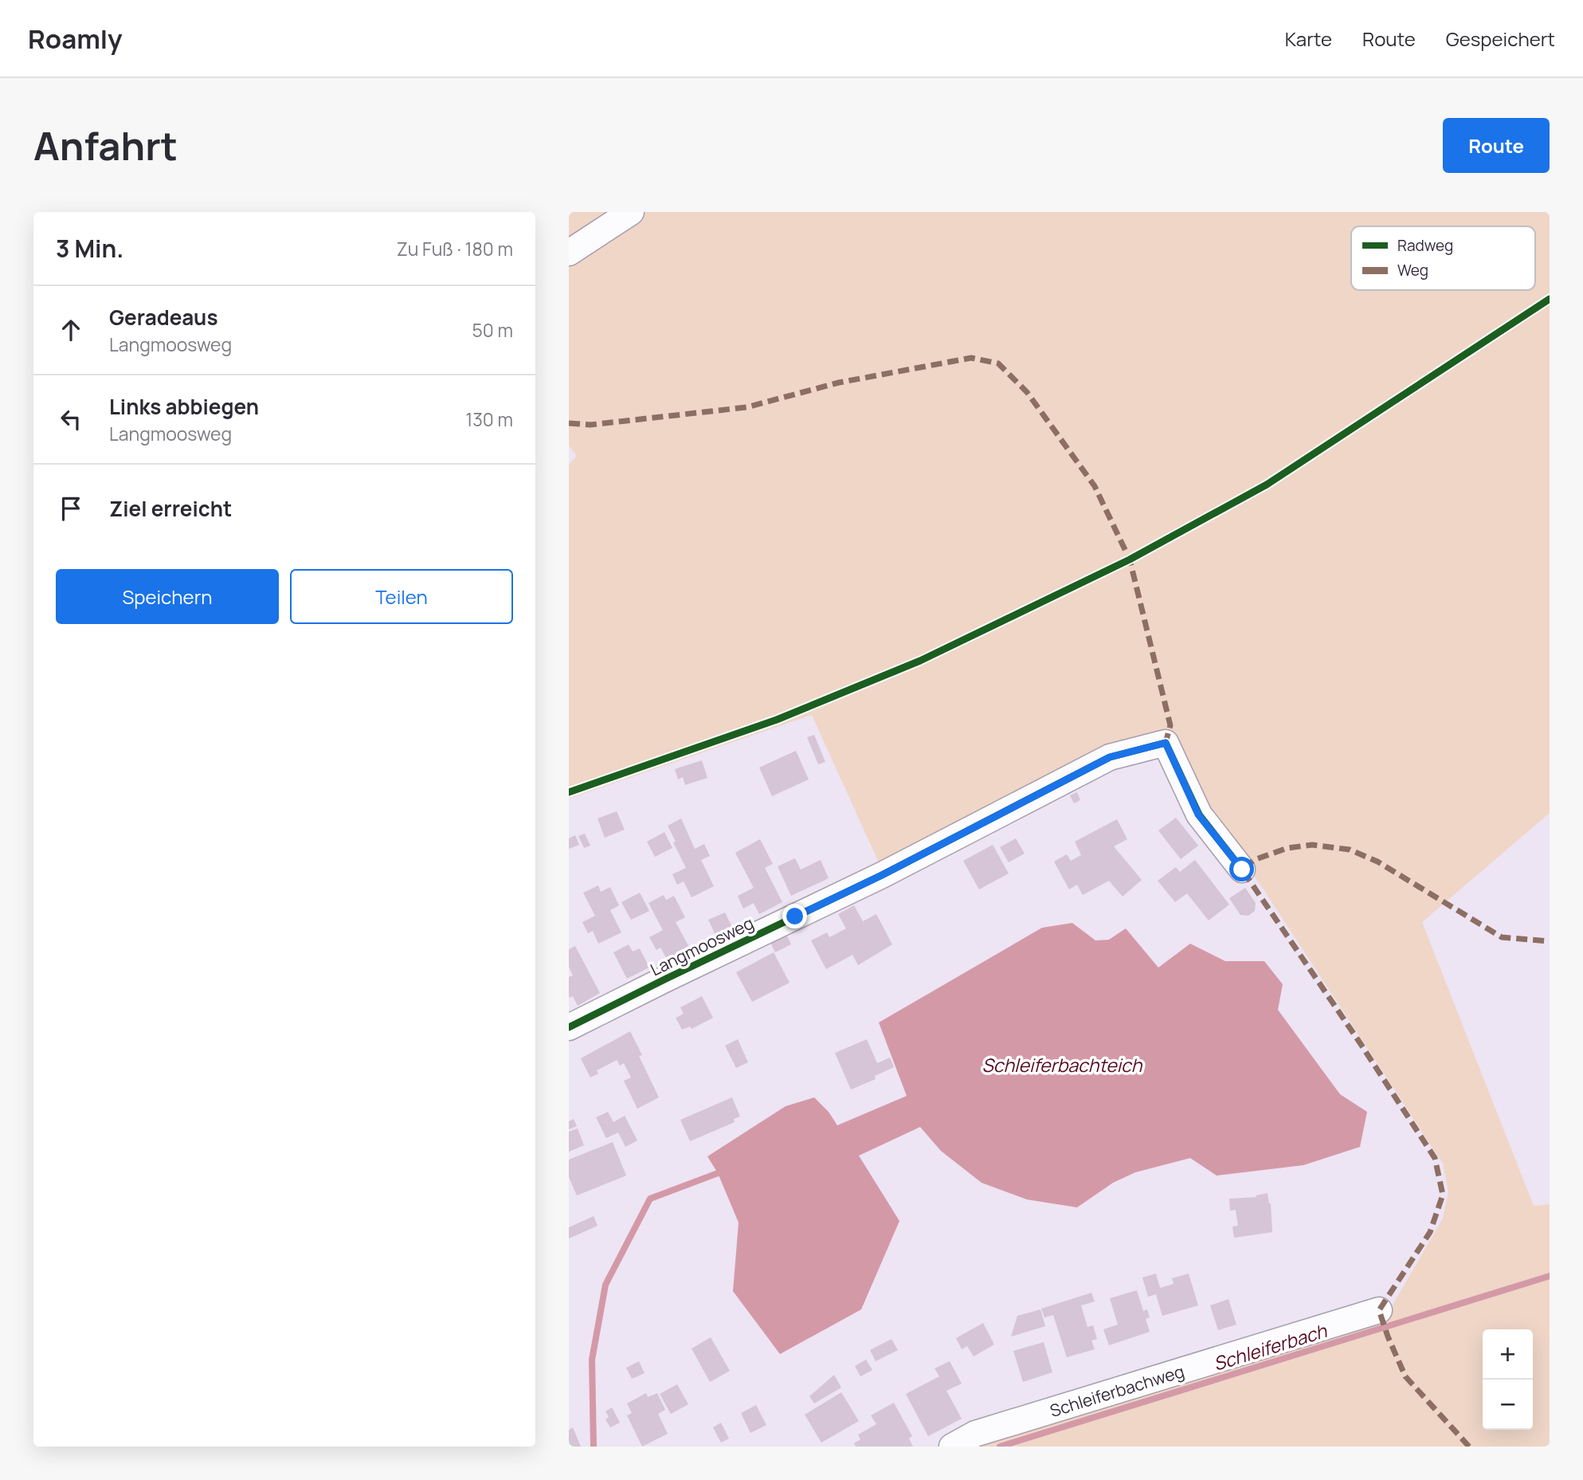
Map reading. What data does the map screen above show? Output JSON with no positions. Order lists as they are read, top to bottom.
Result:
{
  "streets": {
    "street": ["Langmoosweg", "Schleiferbachweg"]
  },
  "water": ["Schleiferbachteich", "Schleiferbach"],
  "legend": ["Radweg", "Weg"],
  "page": {
    "header": "Roamly",
    "nav": ["Karte", "Route", "Gespeichert"],
    "buttons": [
      "Route",
      ["Speichern", "Teilen"]
    ],
    "title": "Anfahrt",
    "heading": ["3 Min.", "Zu Fuß · 180 m"],
    "list": [
      ["Geradeaus", "Langmoosweg", "50 m"],
      ["Links abbiegen", "Langmoosweg", "130 m"],
      "Ziel erreicht"
    ],
    "map_buttons": ["+", "−"]
  }
}
